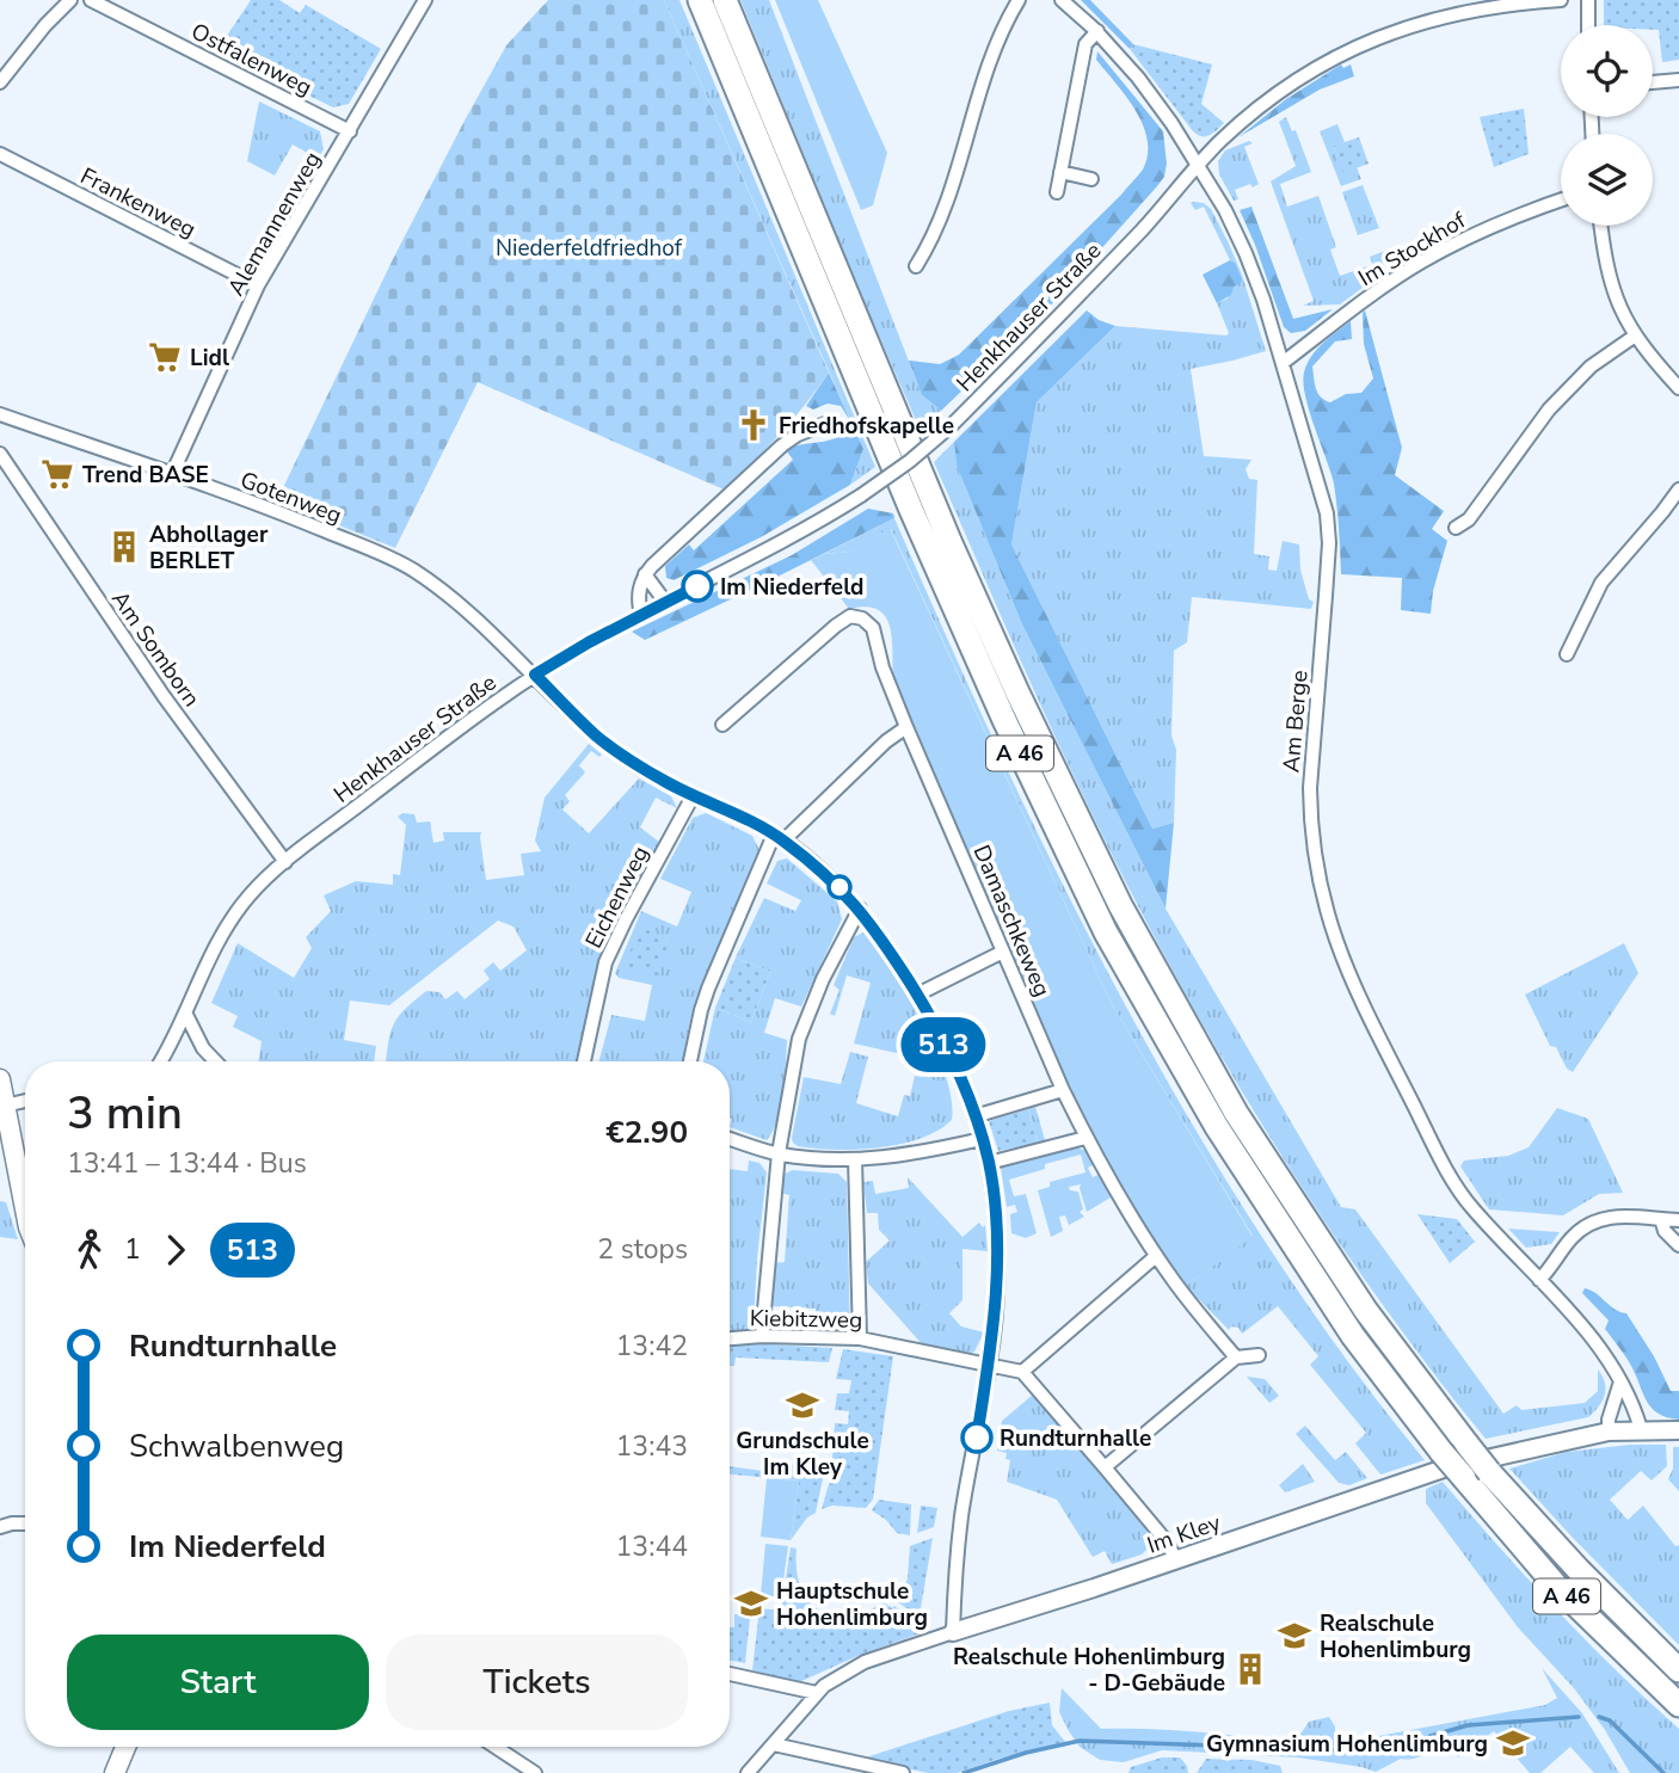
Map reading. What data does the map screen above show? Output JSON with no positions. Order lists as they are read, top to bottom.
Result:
{
  "streets": {
    "highway": ["A 46"],
    "street": [
      "Ostfalenweg",
      "Frankenweg",
      "Alemannenweg",
      "Im Stockhof",
      "Henkhauser Straße",
      "Gotenweg",
      "Am Somborn",
      "Am Berge",
      "Eichenweg",
      "Damaschkeweg",
      "Kiebitzweg",
      "Im Kley"
    ]
  },
  "crossings": [
    ["Ostfalenweg", "Alemannenweg"],
    ["Frankenweg", "Alemannenweg"],
    ["Alemannenweg", "Gotenweg"],
    ["Im Stockhof", "Am Berge"],
    ["Henkhauser Straße", "Gotenweg"],
    ["Henkhauser Straße", "Am Somborn"],
    ["Henkhauser Straße", "Am Berge"],
    ["Gotenweg", "Eichenweg"],
    ["Gotenweg", "Kiebitzweg"],
    ["Gotenweg", "Im Kley"],
    ["Am Berge", "Im Kley"]
  ],
  "parks": ["Niederfeldfriedhof"],
  "places": {
    "supermarket": ["Lidl", "Trend BASE"],
    "church": ["Friedhofskapelle"],
    "building": ["Abhollager BERLET", "Realschule Hohenlimburg - D-Gebäude"],
    "other": ["Im Niederfeld", "Rundturnhalle"],
    "school or university": [
      "Grundschule Im Kley",
      "Hauptschule Hohenlimburg",
      "Realschule Hohenlimburg",
      "Gymnasium Hohenlimburg"
    ]
  },
  "lines": ["bus line 513"],
  "page": {
    "on_map": "513",
    "heading": ["3 min", "13:41 – 13:44 · Bus", "€2.90"],
    "legs": ["1", "513", "2 stops"],
    "list": [
      {
        "name": "Rundturnhalle",
        "value": "13:42"
      },
      {
        "name": "Schwalbenweg",
        "value": "13:43"
      },
      {
        "name": "Im Niederfeld",
        "value": "13:44"
      }
    ],
    "buttons": ["Start", "Tickets"]
  }
}
